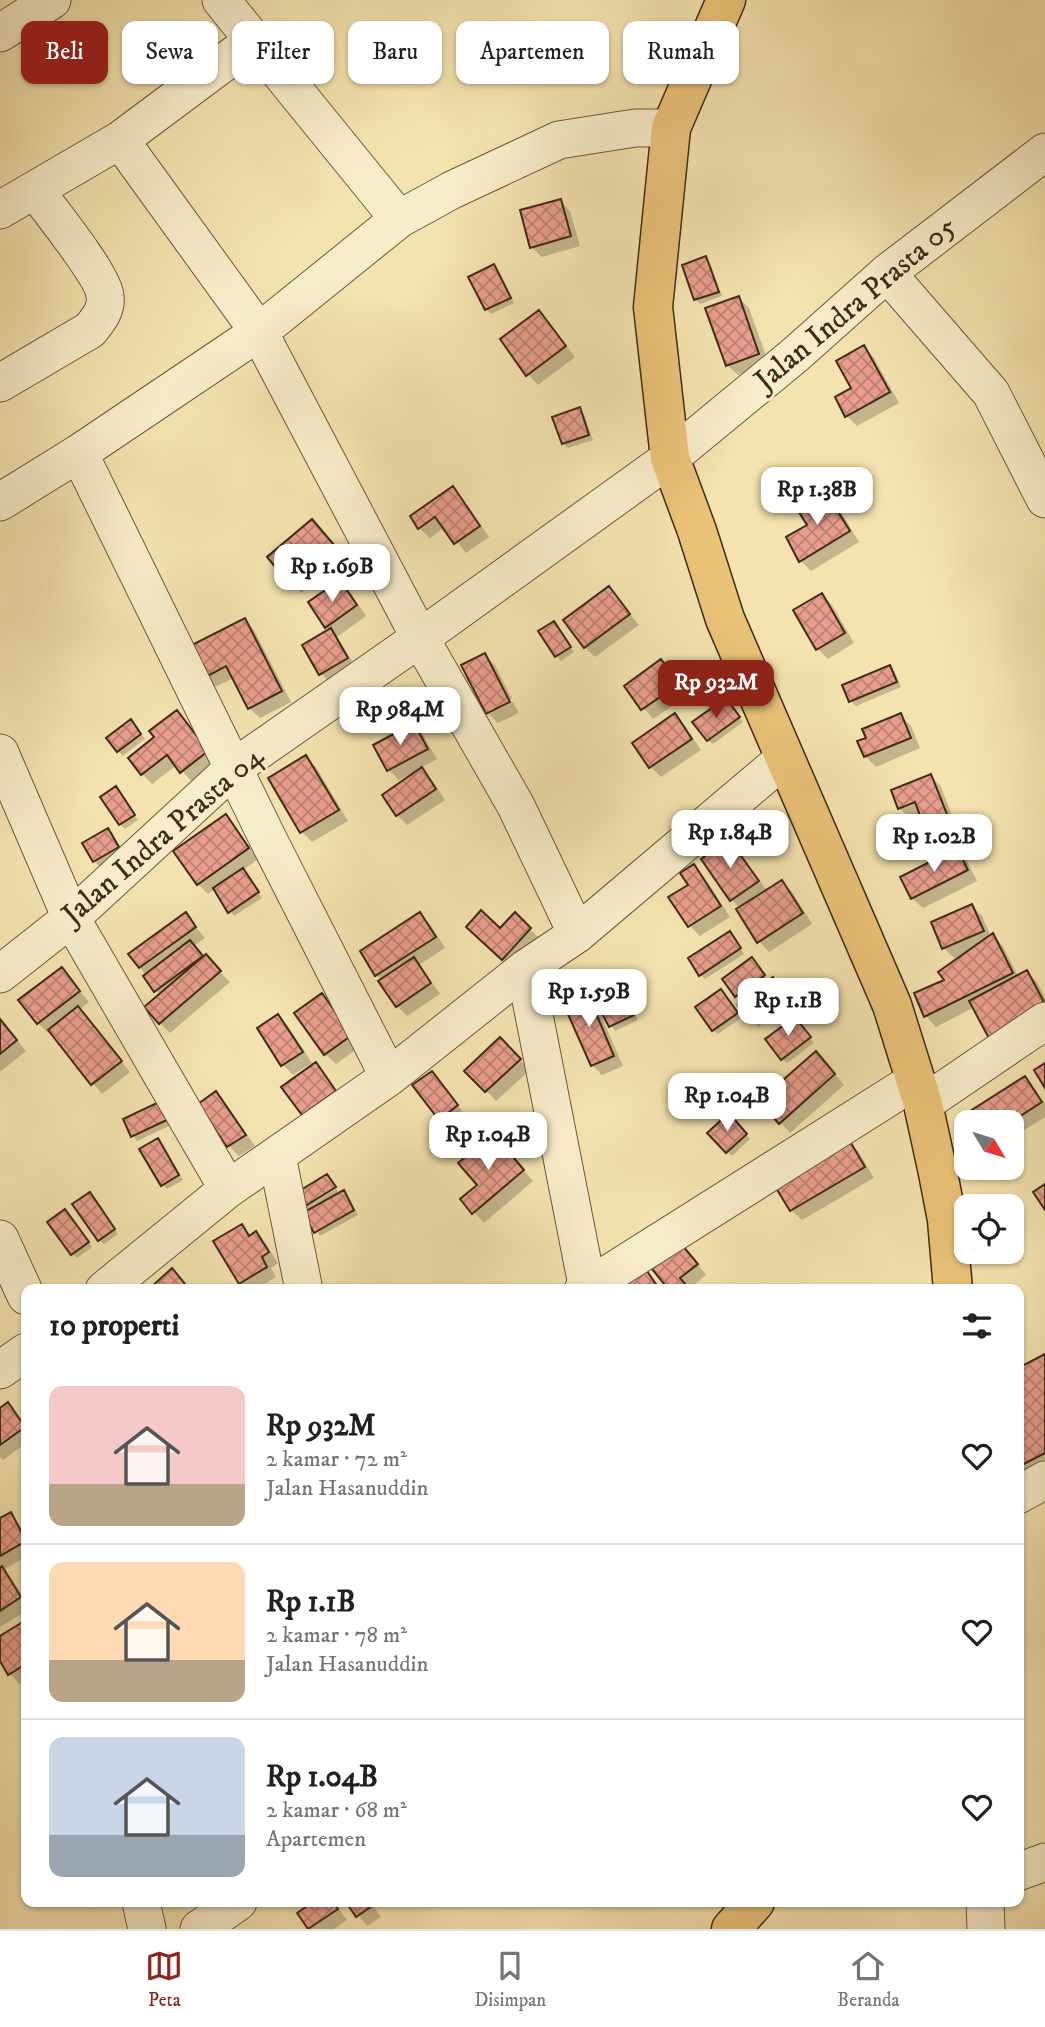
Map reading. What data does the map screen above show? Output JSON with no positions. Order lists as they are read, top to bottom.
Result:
{
  "streets": {
    "street": ["Jalan Indra Prasta 05", "Jalan Indra Prasta 04"]
  },
  "crossings": [
    ["Jalan Indra Prasta 05", "Jalan Indra Prasta 04"]
  ],
  "north": "bottom right",
  "page": {
    "chip": [
      "Beli",
      "Sewa",
      "Filter",
      "Baru",
      "Apartemen",
      "Rumah"
    ],
    "price": [
      "Rp 1.38B",
      "Rp 1.69B",
      "Rp 932M",
      "Rp 984M",
      "Rp 1.84B",
      "Rp 1.02B",
      "Rp 1.59B",
      "Rp 1.1B",
      "Rp 1.04B",
      "Rp 1.04B"
    ],
    "heading": "10 properti",
    "list": [
      {
        "name": "Rp 932M",
        "note": "2 kamar · 72 m² · Jalan Hasanuddin"
      },
      {
        "name": "Rp 1.1B",
        "note": "2 kamar · 78 m² · Jalan Hasanuddin"
      },
      {
        "name": "Rp 1.04B",
        "note": "2 kamar · 68 m² · Apartemen"
      }
    ],
    "tabs": ["Peta", "Disimpan", "Beranda"]
  }
}
